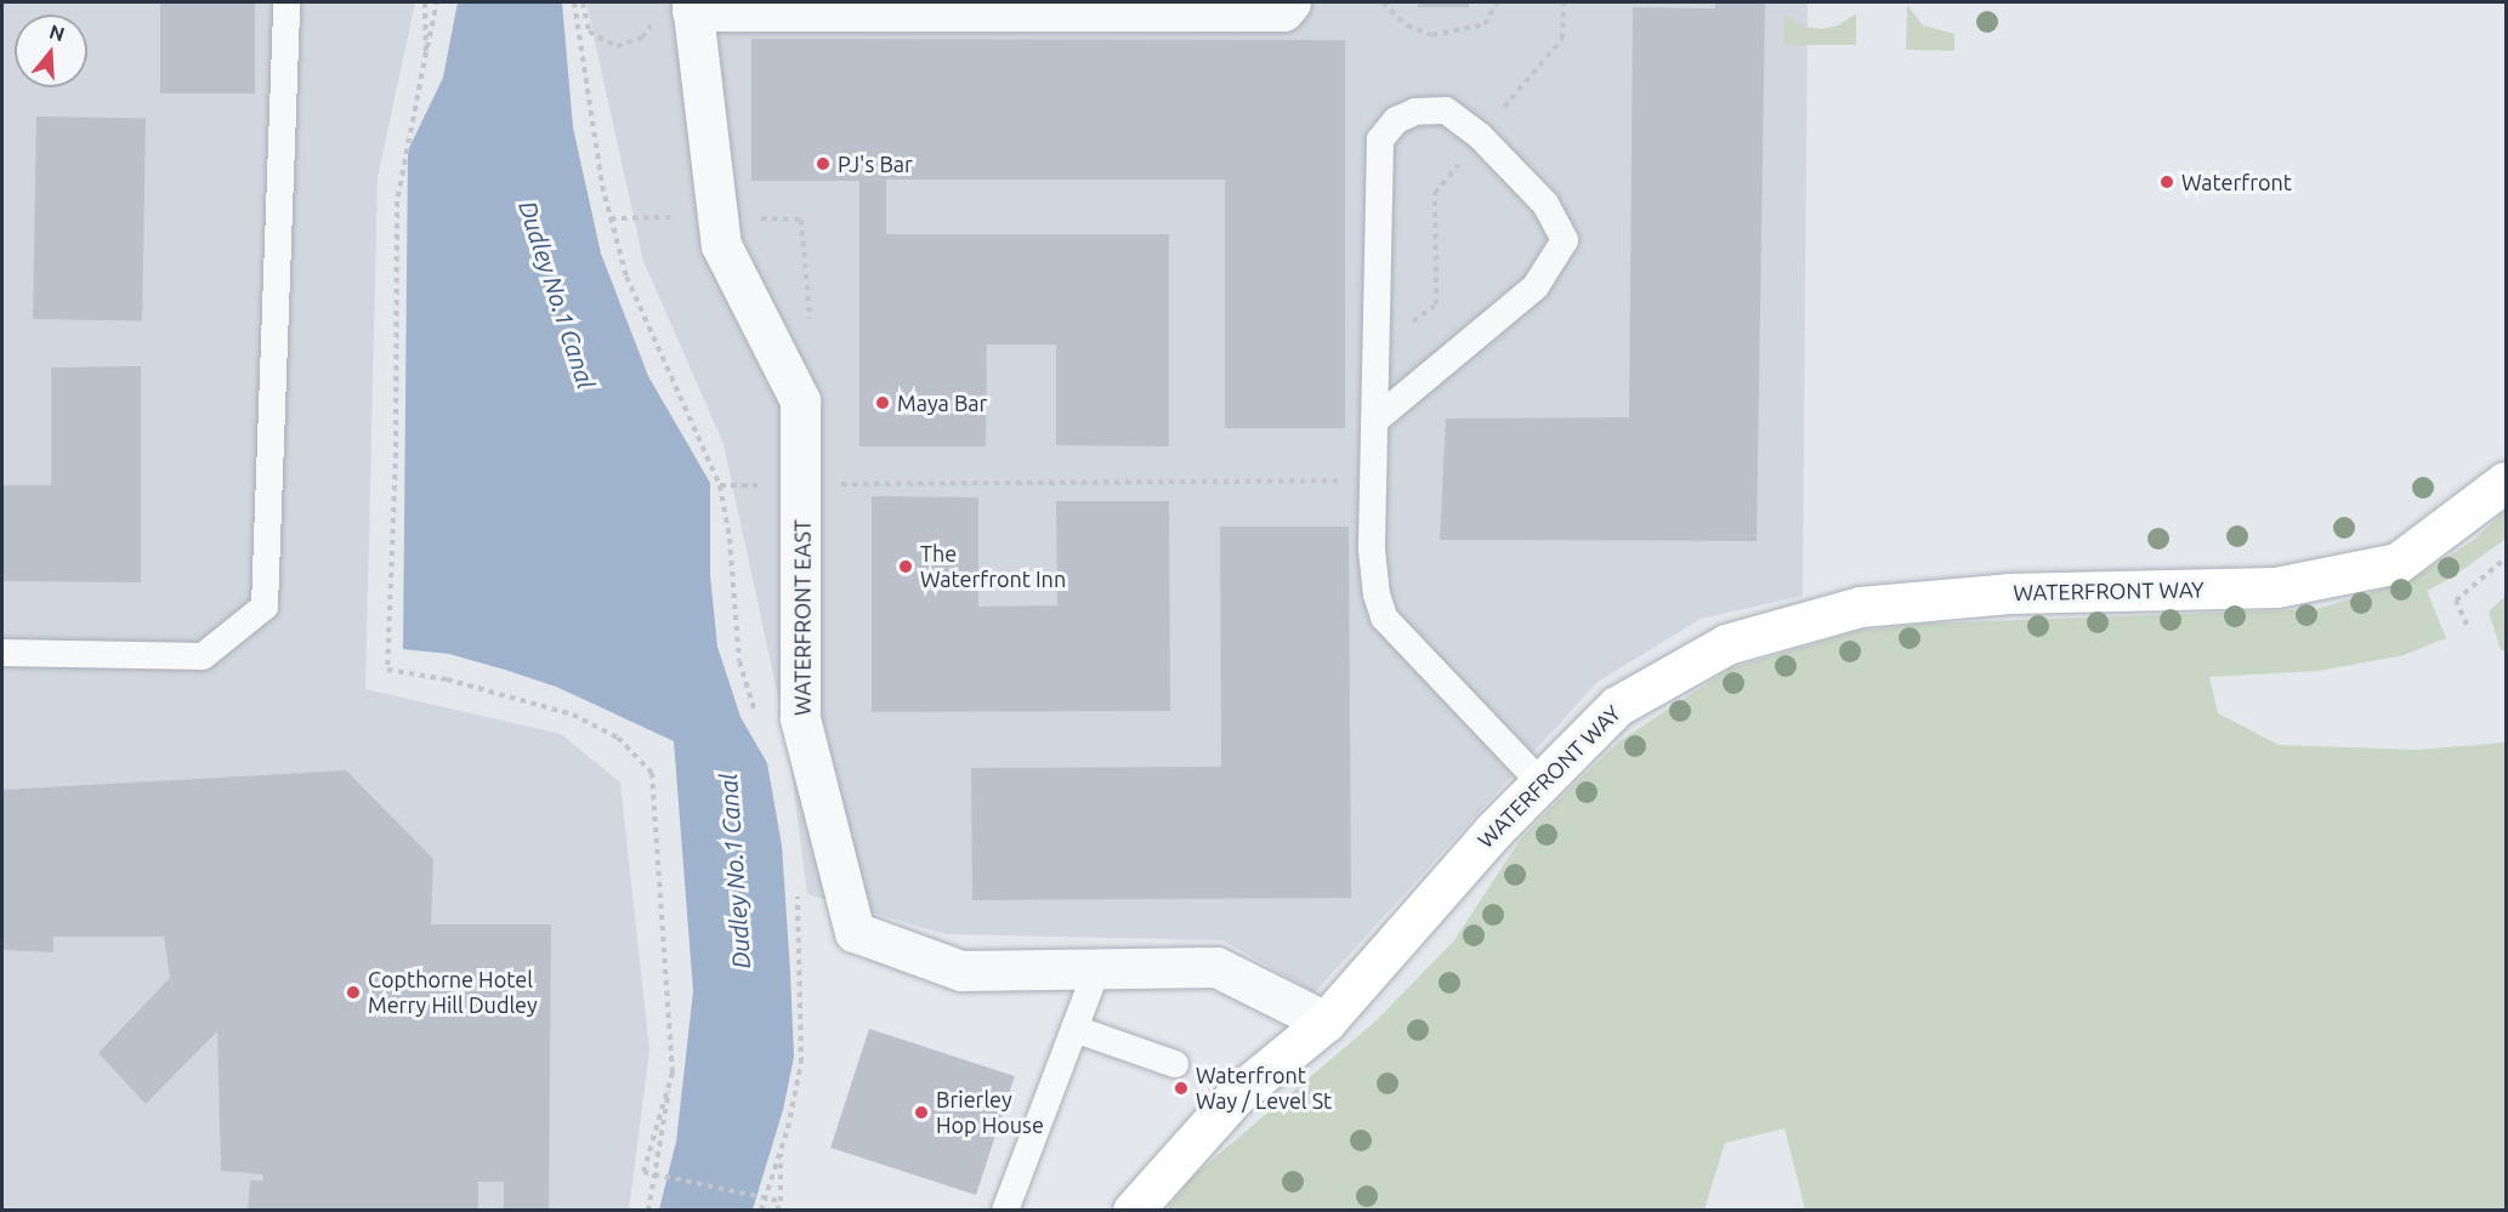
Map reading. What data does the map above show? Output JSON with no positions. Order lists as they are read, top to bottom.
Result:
{
  "streets": {
    "street": ["WATERFRONT WAY", "WATERFRONT EAST"]
  },
  "crossings": [
    ["WATERFRONT WAY", "WATERFRONT EAST"]
  ],
  "water": ["Dudley No.1 Canal"],
  "places": [
    "PJ's Bar",
    "Waterfront",
    "Maya Bar",
    "The Waterfront Inn",
    "Copthorne Hotel Merry Hill Dudley",
    "Waterfront Way / Level St",
    "Brierley Hop House"
  ],
  "north": "top"
}
